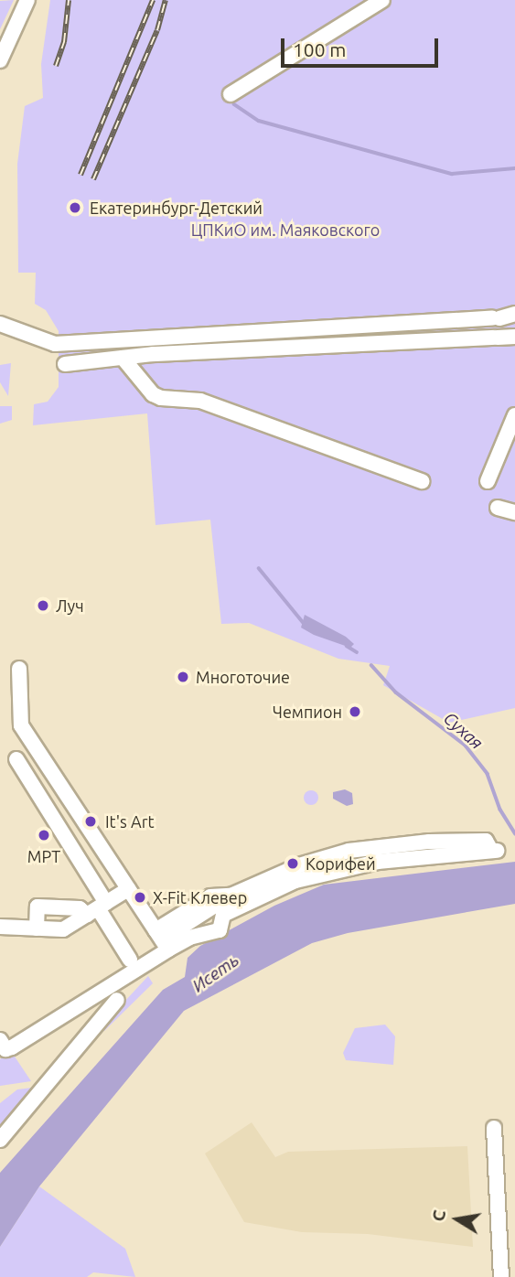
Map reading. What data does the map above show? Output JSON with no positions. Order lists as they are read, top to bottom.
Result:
{
  "water": ["Сухая", "Исеть"],
  "parks": ["ЦПКиО им. Маяковского"],
  "places": [
    "Екатеринбург-Детский",
    "Луч",
    "Многоточие",
    "Чемпион",
    "It's Art",
    "МРТ",
    "Корифей",
    "X-Fit Клевер"
  ],
  "scale_bar": "100 m",
  "north": "left"
}
